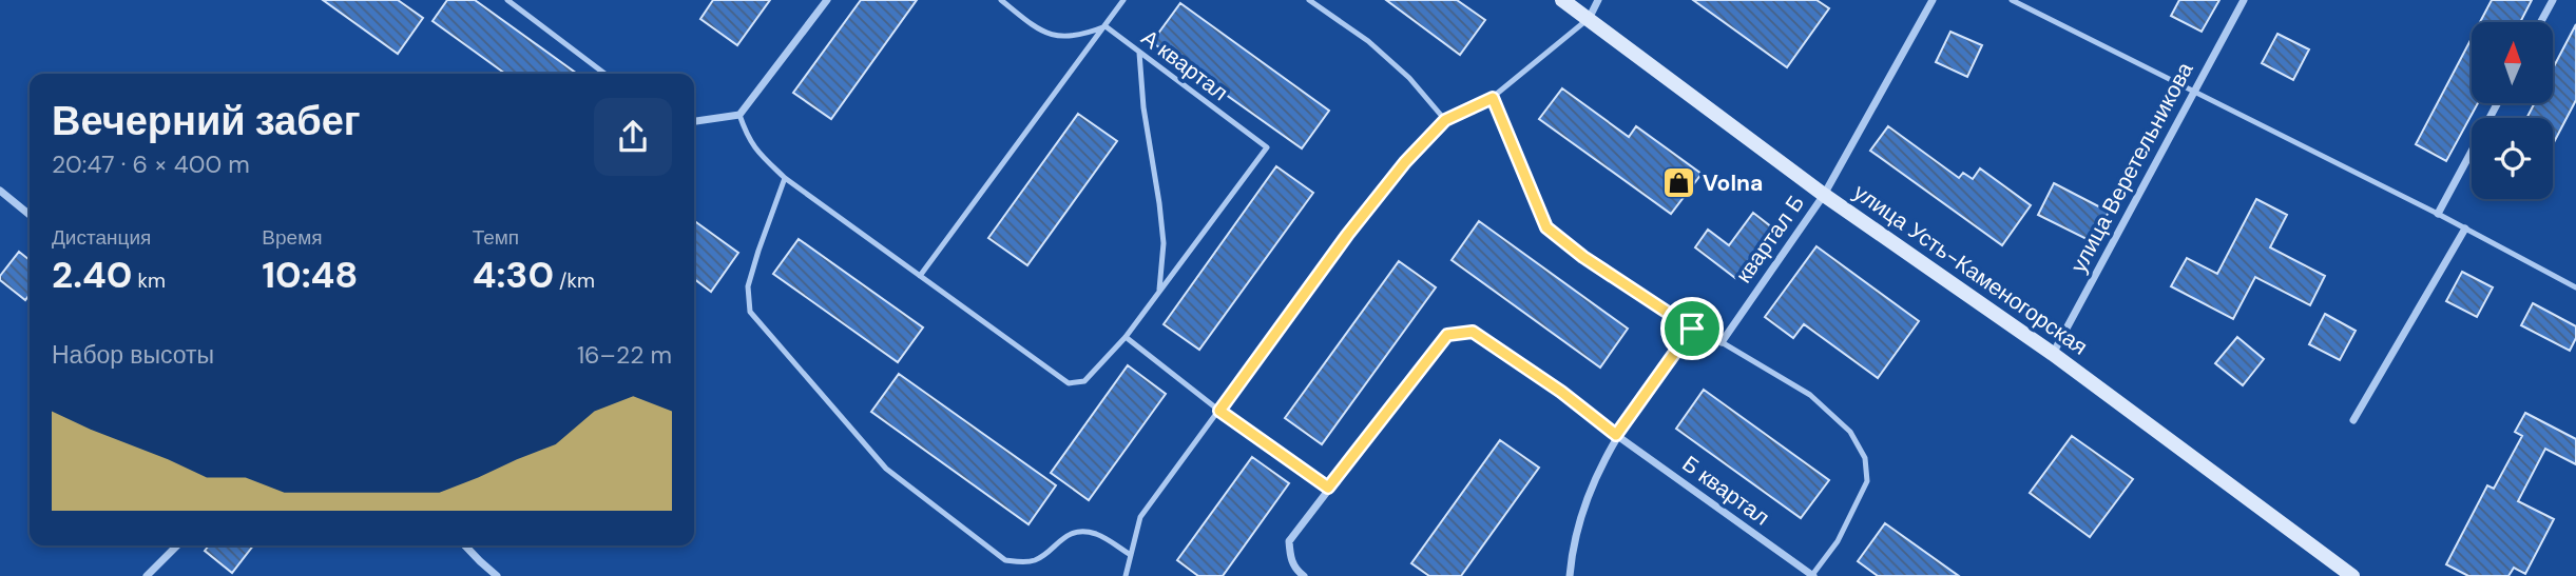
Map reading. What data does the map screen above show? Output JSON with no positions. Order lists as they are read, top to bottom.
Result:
{
  "streets": {
    "street": [
      "улица Веретельникова",
      "квартал Б",
      "улица Усть-Каменогорская",
      "Б квартал"
    ],
    "lane": ["А квартал"]
  },
  "crossings": [
    ["улица Веретельникова", "улица Усть-Каменогорская"],
    ["квартал Б", "улица Усть-Каменогорская"]
  ],
  "places": {
    "shop": ["Volna"]
  },
  "north": "top",
  "page": {
    "heading": ["Вечерний забег", "20:47 · 6 × 400 m"],
    "stats": [
      ["Дистанция", "2.40 km"],
      ["Время", "10:48"],
      ["Темп", "4:30 /km"]
    ],
    "chart": ["Набор высоты", "16–22 m"]
  }
}
